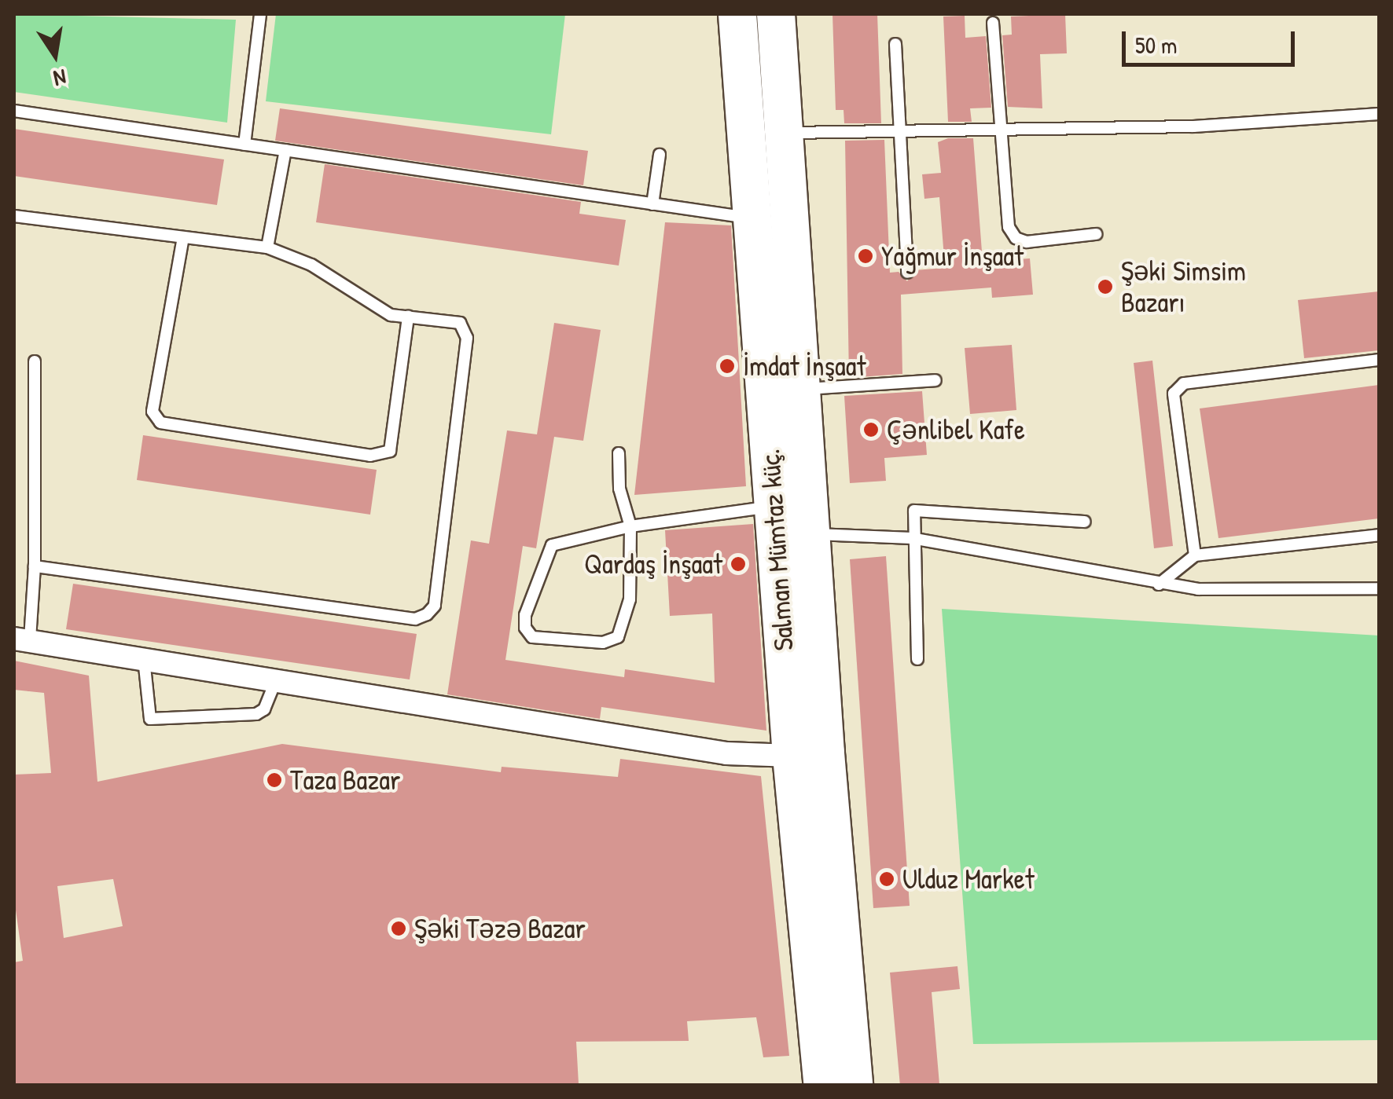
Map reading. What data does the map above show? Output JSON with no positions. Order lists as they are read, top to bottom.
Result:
{
  "streets": {
    "highway": ["Salman Mümtaz küç."]
  },
  "places": [
    "Yağmur İnşaat",
    "Şəki Simsim Bazarı",
    "İmdat İnşaat",
    "Çənlibel Kafe",
    "Qardaş İnşaat",
    "Taza Bazar",
    "Ulduz Market",
    "Şəki Təzə Bazar"
  ],
  "scale_bar": "50 m",
  "north": "bottom"
}
